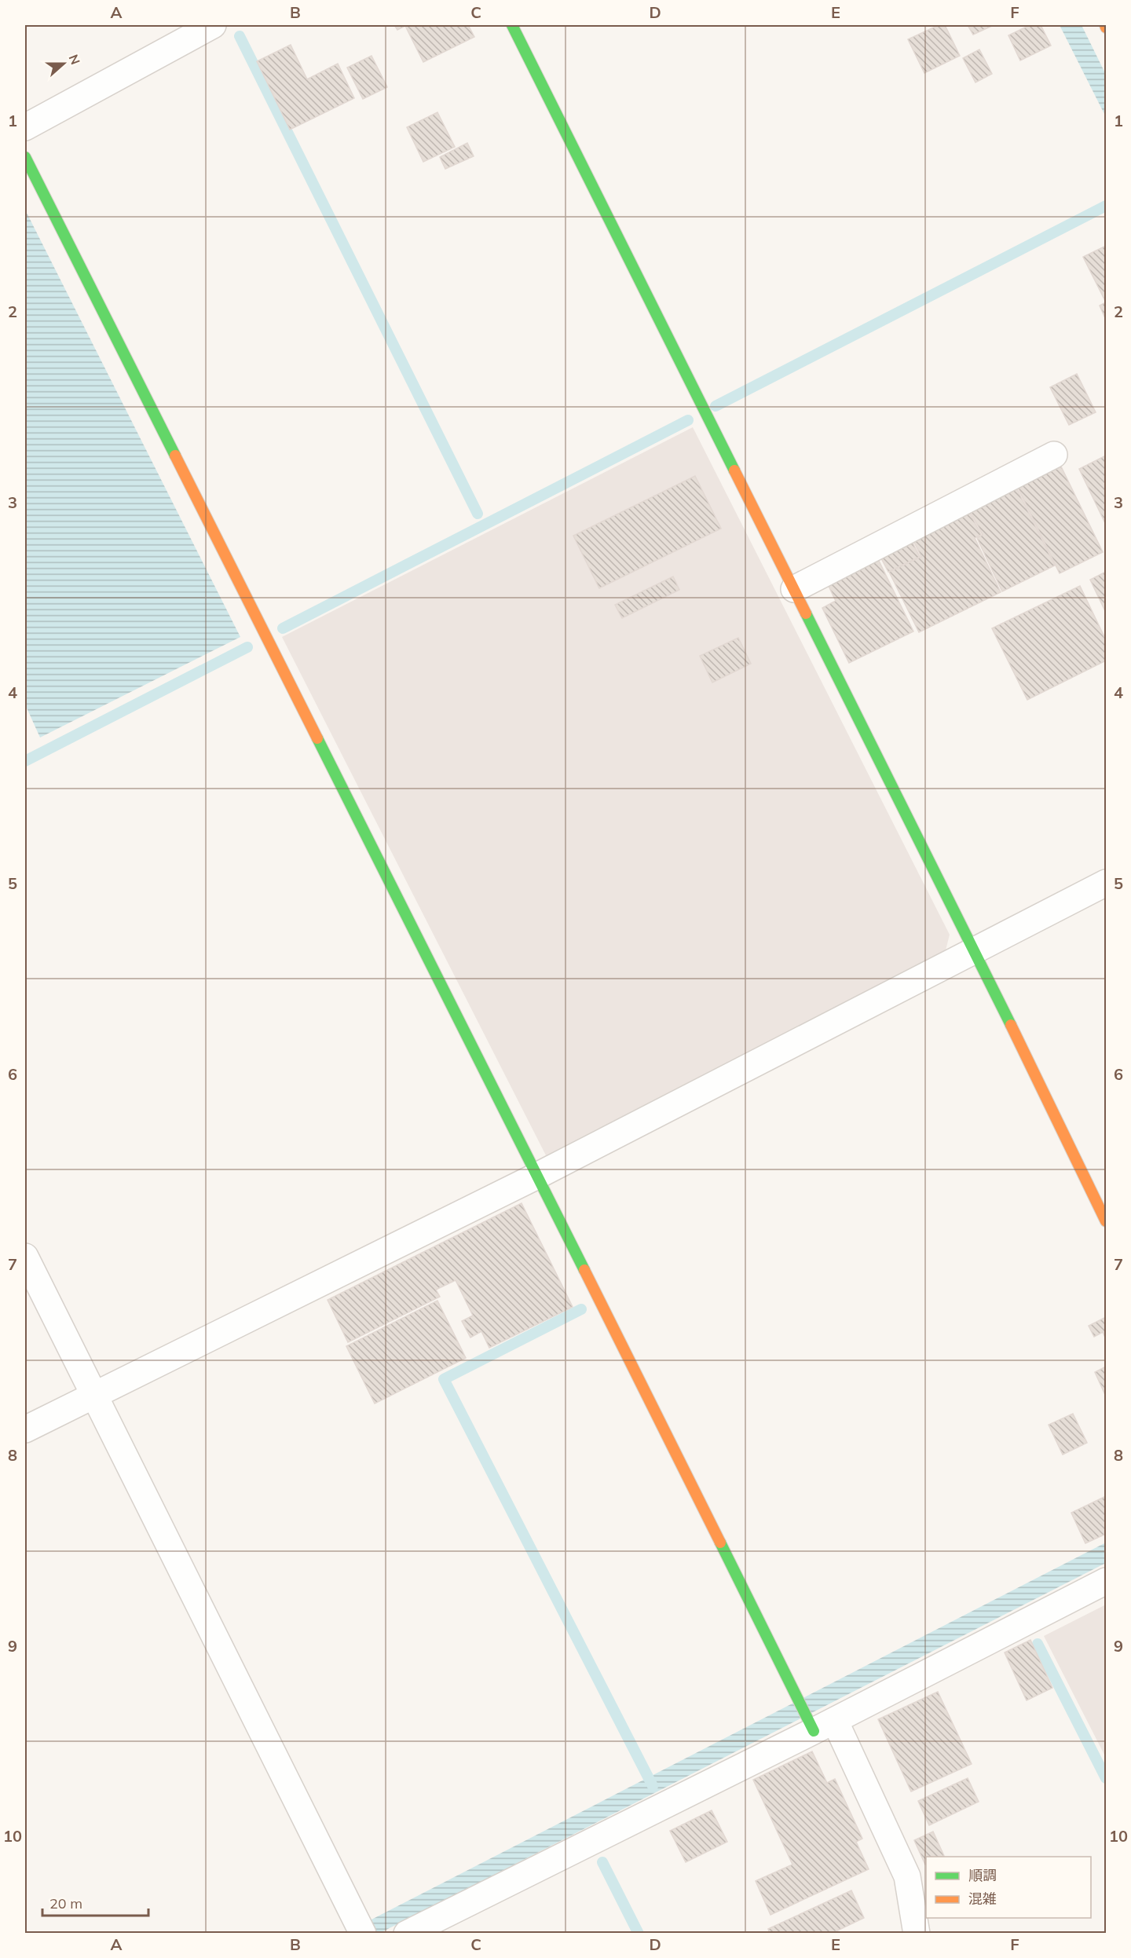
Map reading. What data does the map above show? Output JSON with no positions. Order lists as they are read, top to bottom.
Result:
{
  "legend": ["順調", "混雑"],
  "scale_bar": "20 m",
  "north": "right",
  "grid": {
    "columns": [
      "A",
      "B",
      "C",
      "D",
      "E",
      "F"
    ],
    "rows": [
      "1",
      "2",
      "3",
      "4",
      "5",
      "6",
      "7",
      "8",
      "9",
      "10"
    ]
  }
}
